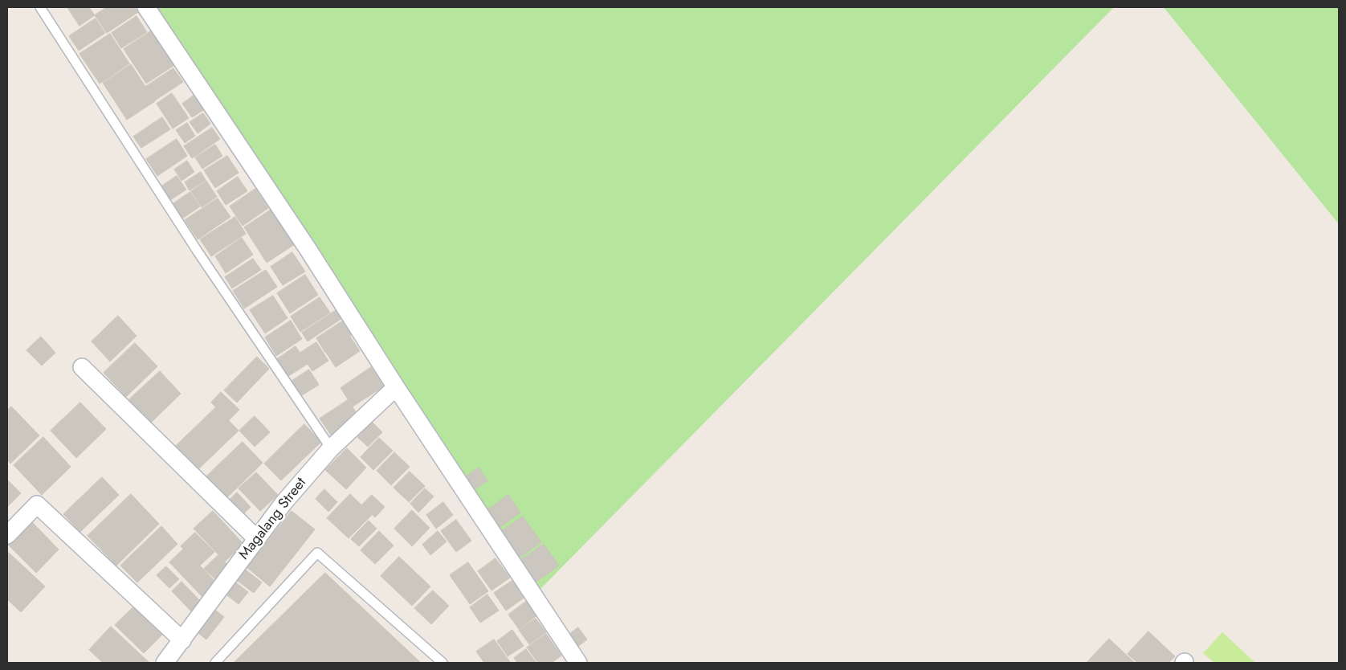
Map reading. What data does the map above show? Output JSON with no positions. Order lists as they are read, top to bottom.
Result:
{
  "streets": {
    "street": ["Magalang Street"]
  }
}
